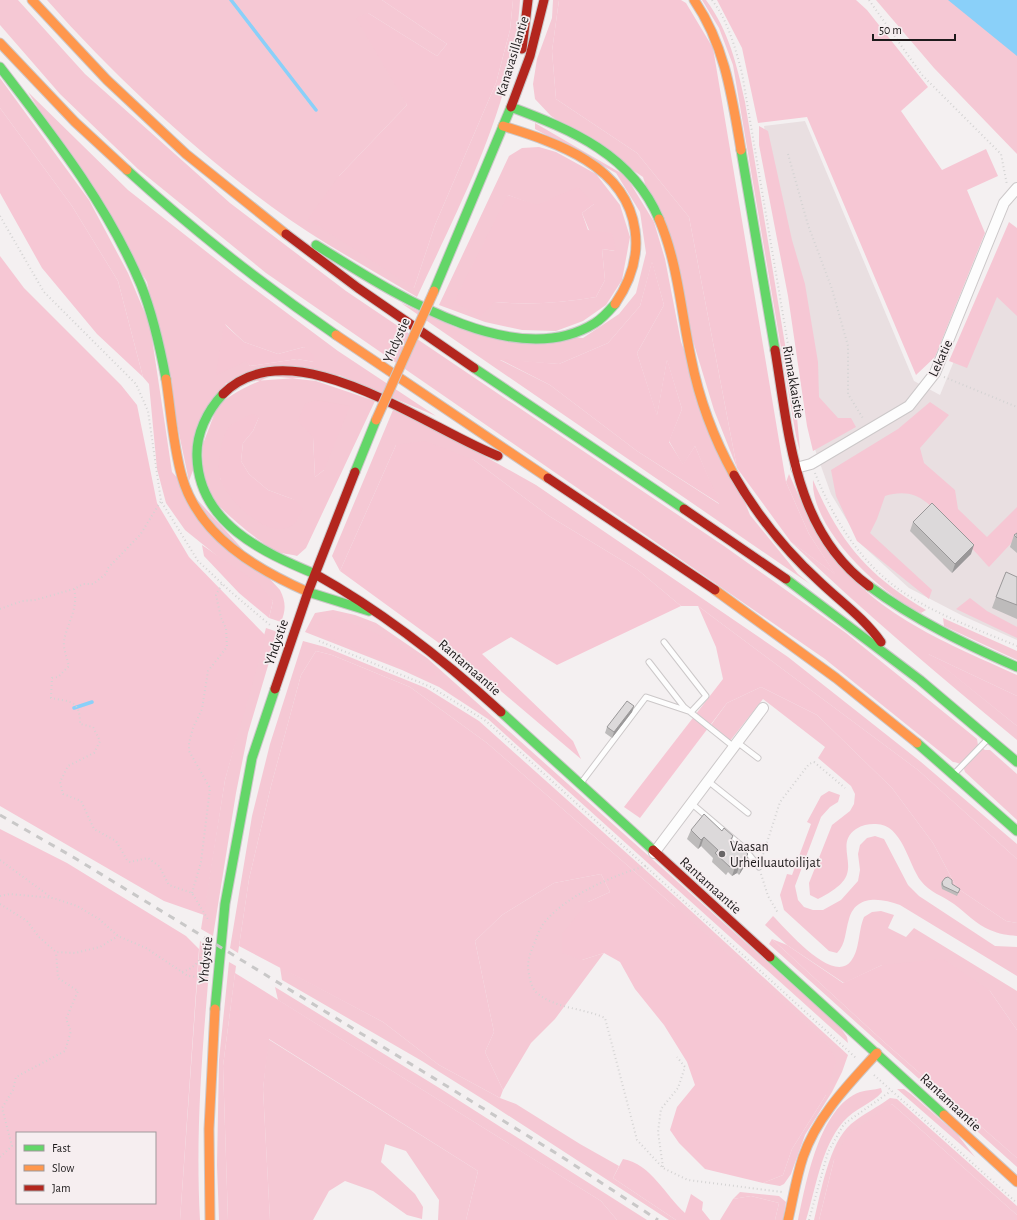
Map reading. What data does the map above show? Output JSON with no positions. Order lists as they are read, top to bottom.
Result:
{
  "streets": {
    "main road": [
      "Kanavasillantie",
      "Yhdystie",
      "Rinnakkaistie",
      "Rantamaantie"
    ],
    "street": ["Lekatie"]
  },
  "crossings": [
    ["Kanavasillantie", "Yhdystie"],
    ["Yhdystie", "Rantamaantie"],
    ["Lekatie", "Rinnakkaistie"]
  ],
  "places": ["Vaasan Urheiluautoilijat"],
  "legend": ["Fast", "Slow", "Jam"],
  "scale_bar": "50 m"
}
